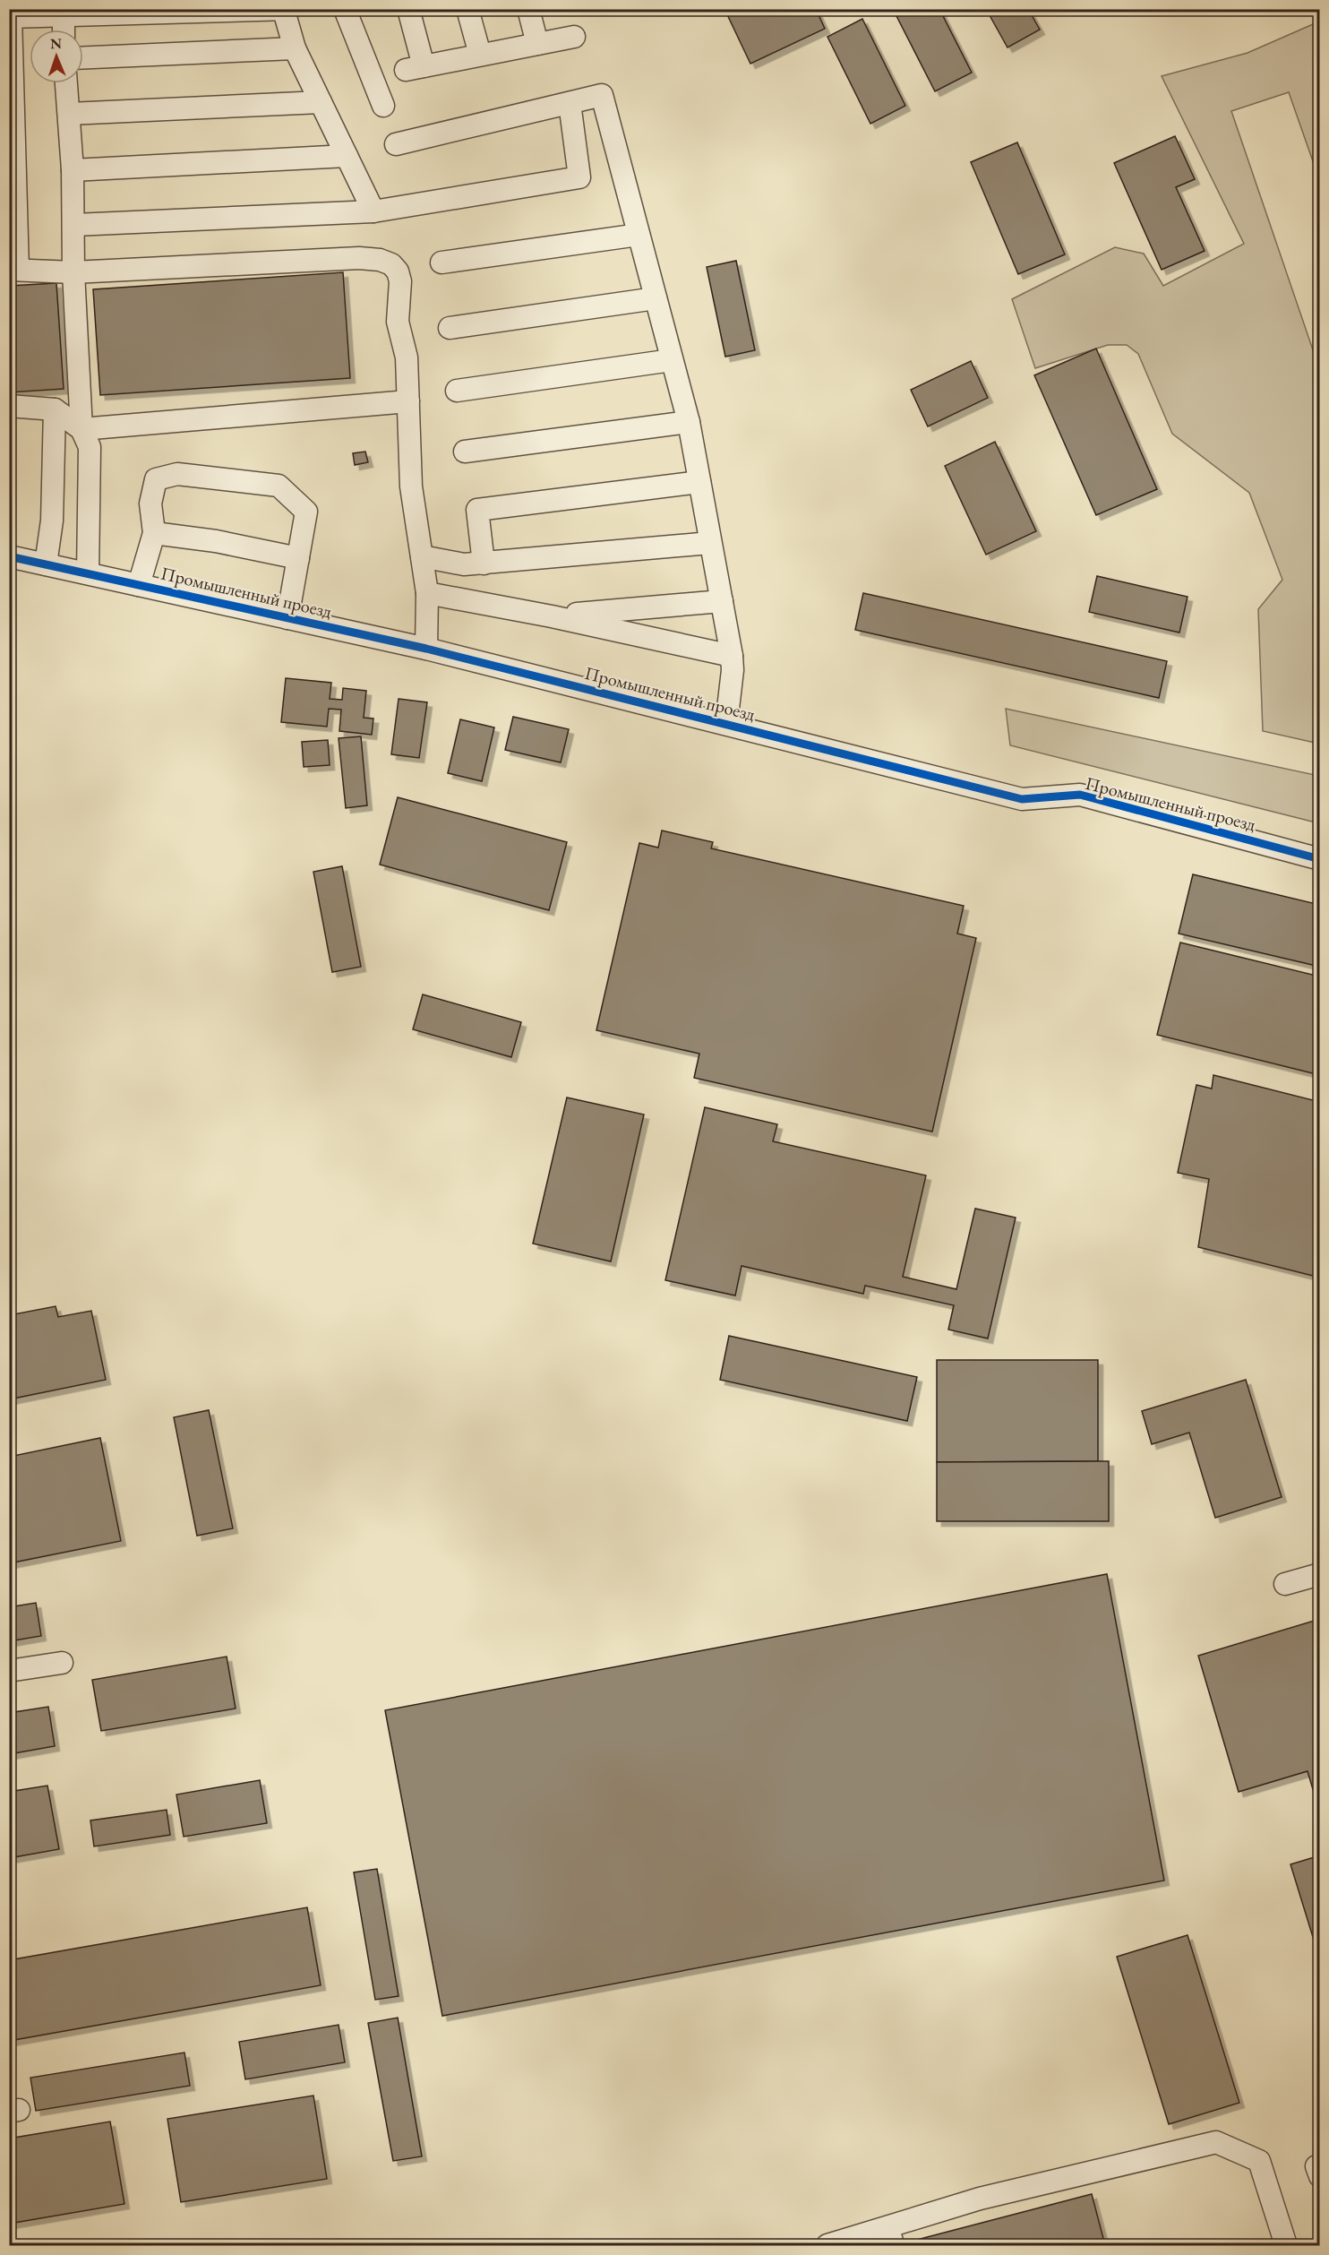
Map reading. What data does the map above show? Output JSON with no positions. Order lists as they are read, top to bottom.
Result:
{
  "streets": {
    "street": ["Промышленный проезд"]
  },
  "north": "top"
}
